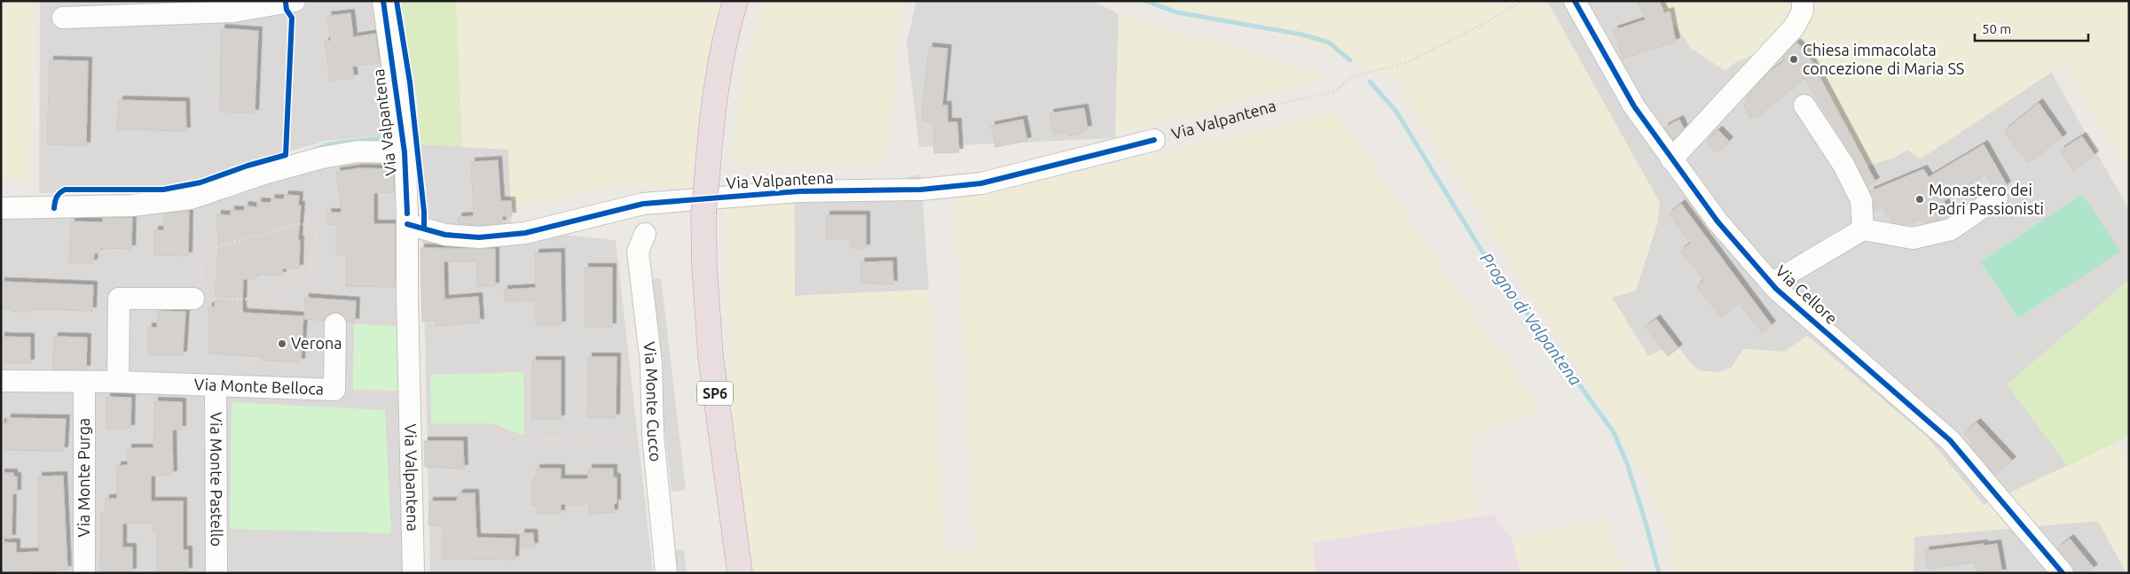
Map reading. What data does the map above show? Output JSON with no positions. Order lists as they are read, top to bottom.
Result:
{
  "streets": {
    "highway": ["SP6"],
    "street": [
      "Via Valpantena",
      "Via Cellore",
      "Via Monte Belloca",
      "Via Monte Cucco",
      "Via Monte Purga",
      "Via Monte Pastello"
    ]
  },
  "crossings": [
    ["Via Monte Belloca", "Via Monte Purga"],
    ["Via Monte Belloca", "Via Monte Pastello"]
  ],
  "water": ["Progno di Valpantena"],
  "places": ["Chiesa immacolata concezione di Maria SS", "Monastero dei Padri Passionisti", "Verona"],
  "scale_bar": "50 m"
}
